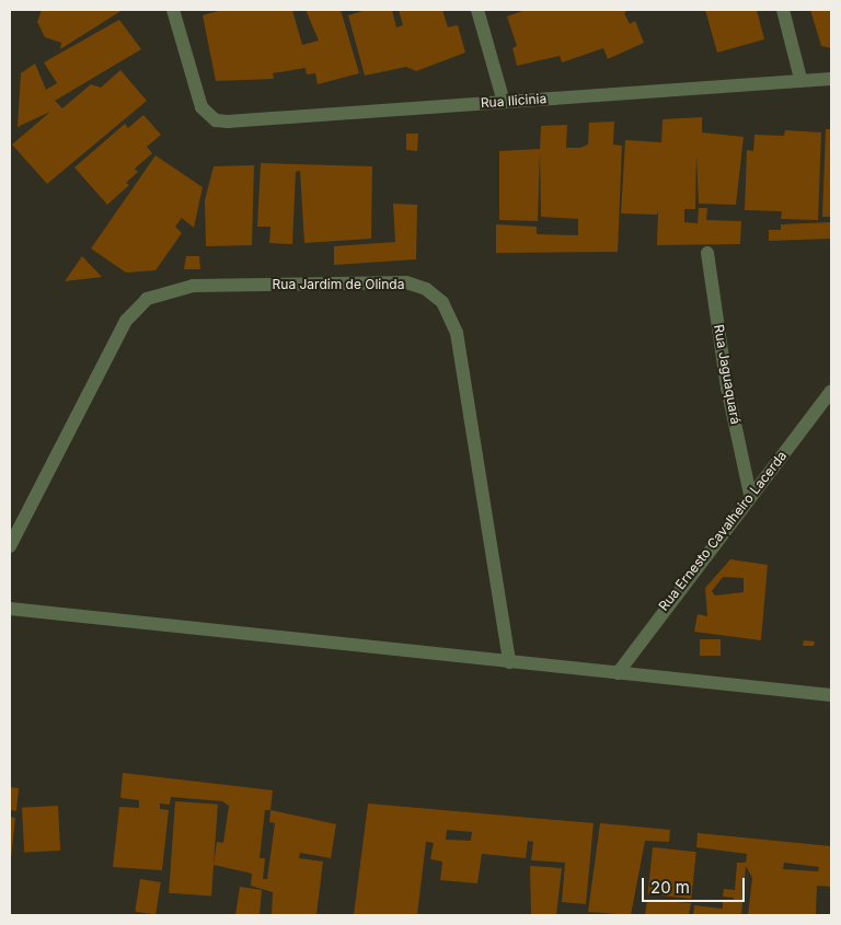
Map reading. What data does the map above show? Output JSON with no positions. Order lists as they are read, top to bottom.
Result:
{
  "streets": {
    "street": [
      "Rua Ilicinia",
      "Rua Jardim de Olinda",
      "Rua Jaguaquará",
      "Rua Ernesto Cavalheiro Lacerda"
    ]
  },
  "crossings": [
    ["Rua Jaguaquará", "Rua Ernesto Cavalheiro Lacerda"]
  ],
  "scale_bar": "20 m"
}
